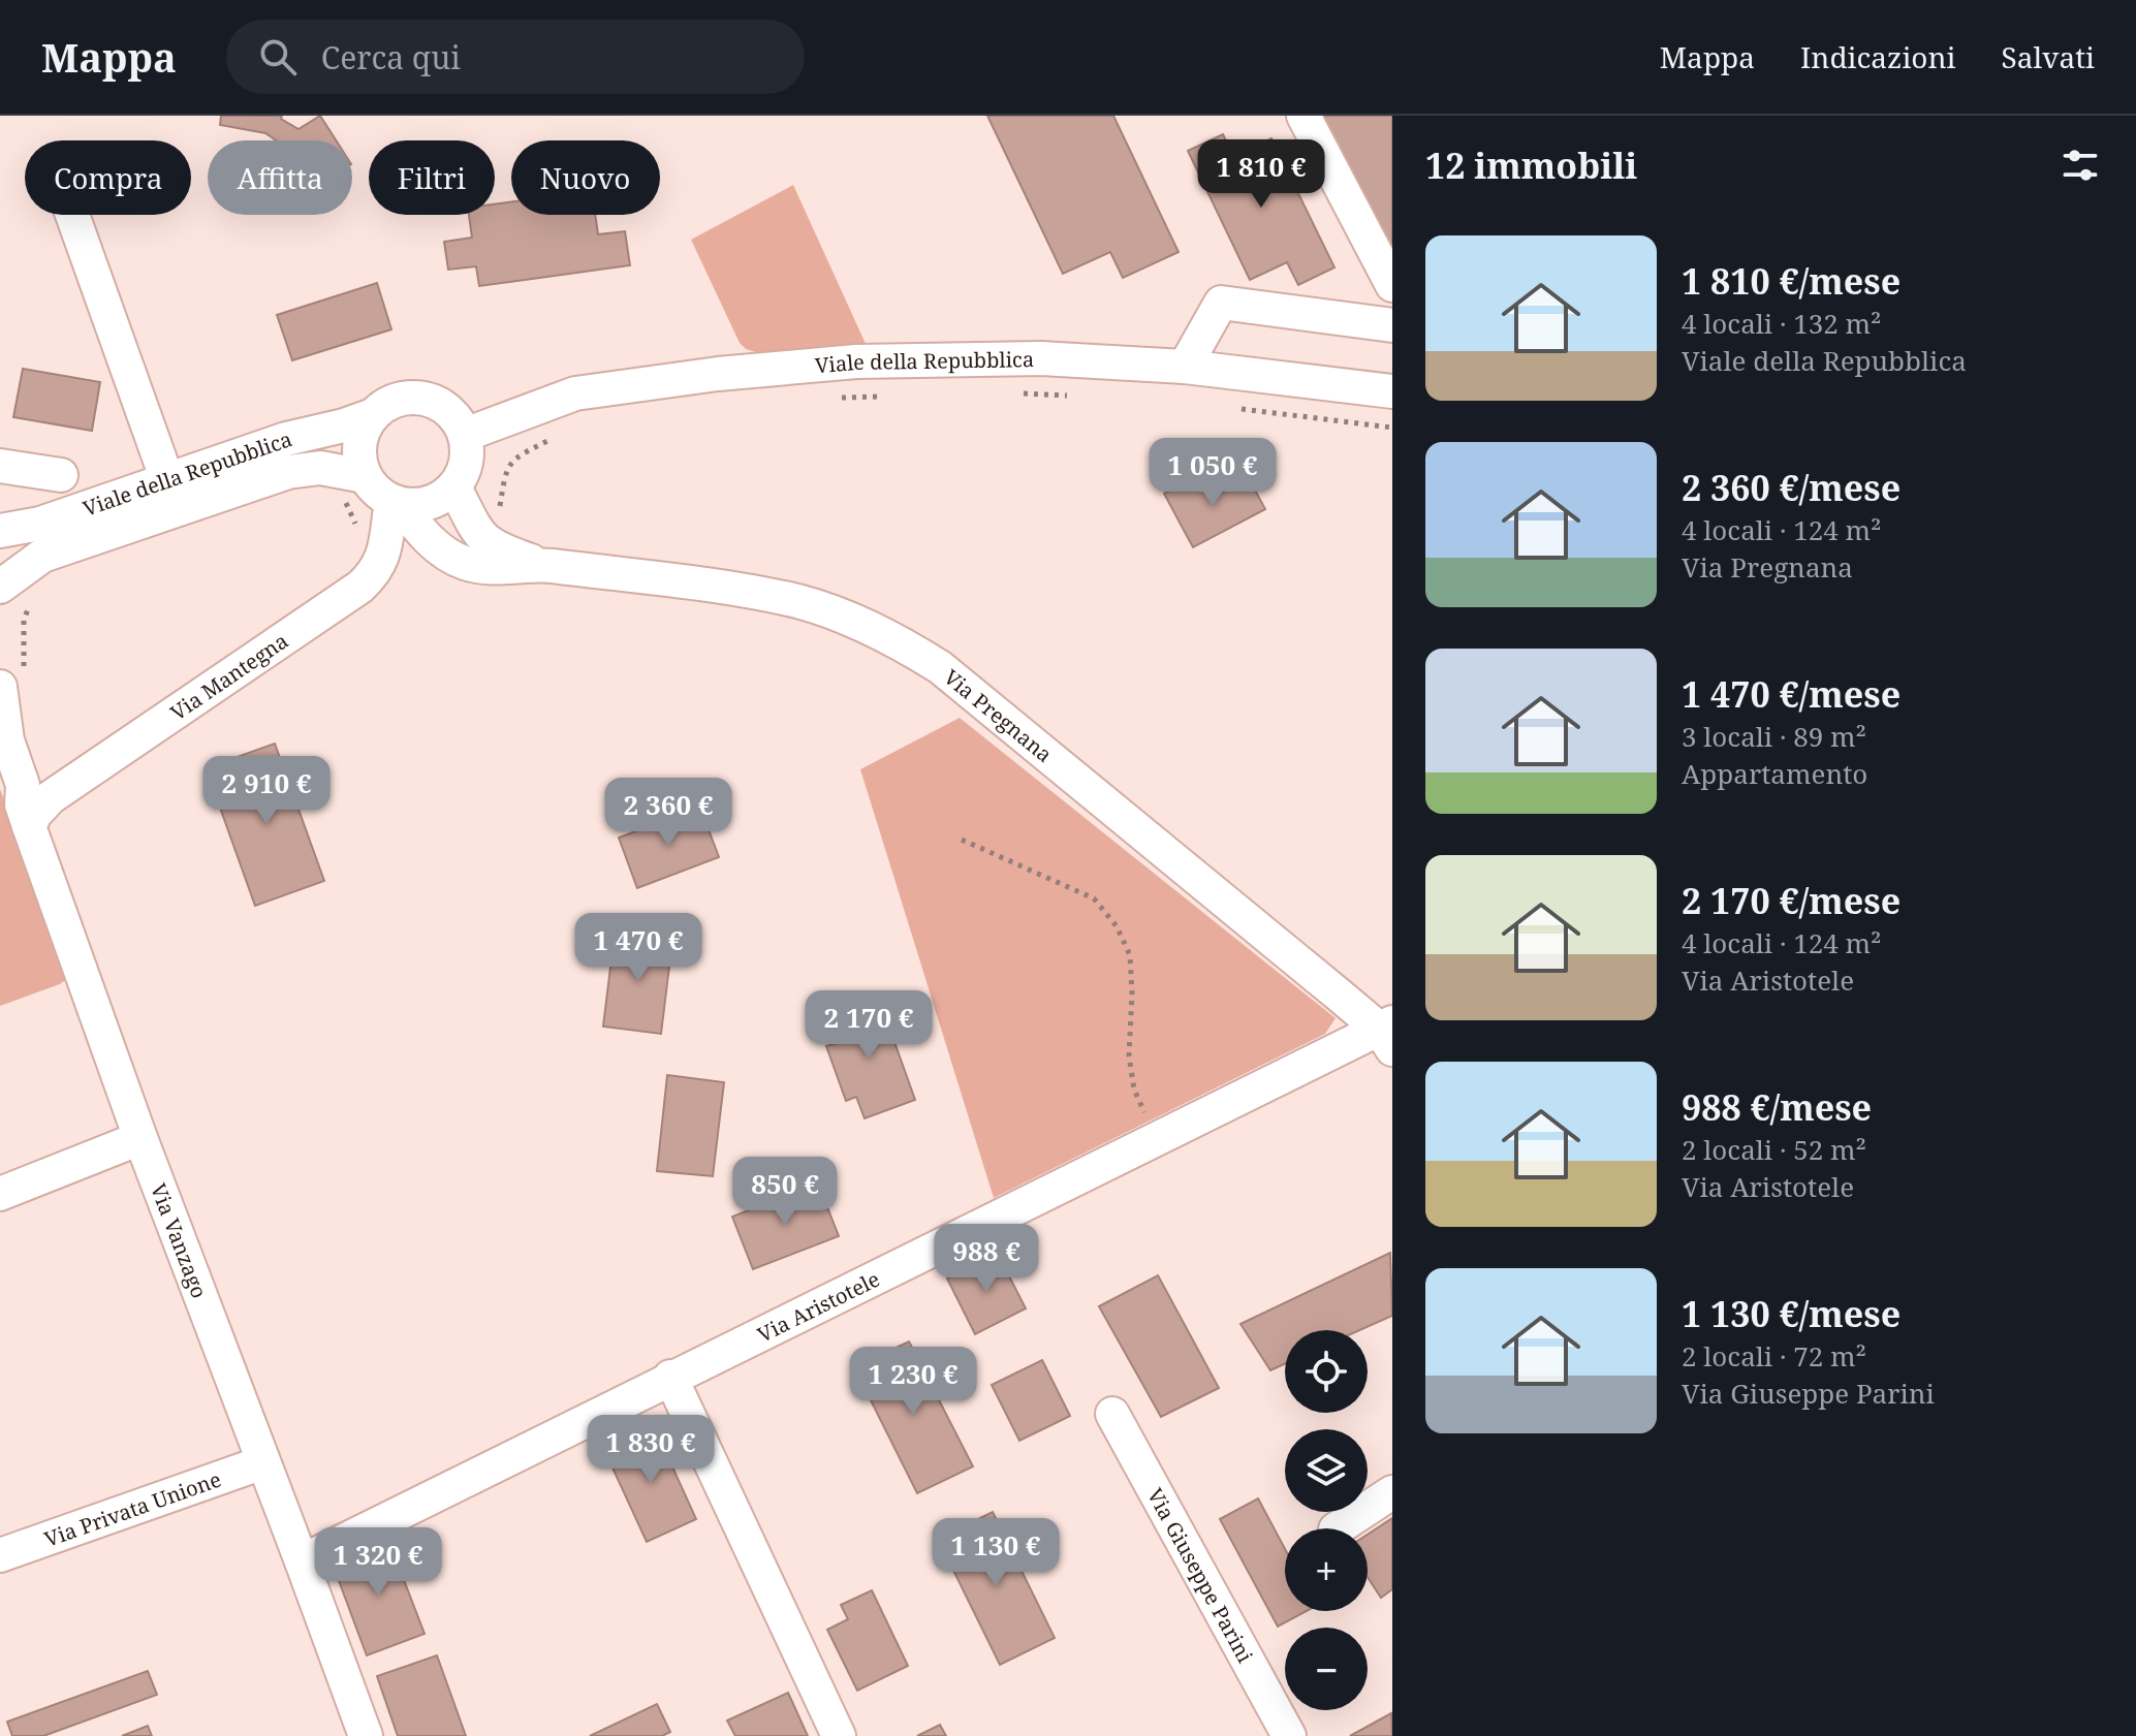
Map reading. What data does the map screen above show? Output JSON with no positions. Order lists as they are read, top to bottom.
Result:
{
  "streets": {
    "street": [
      "Viale della Repubblica",
      "Via Mantegna",
      "Via Pregnana",
      "Via Vanzago",
      "Via Aristotele",
      "Via Privata Unione",
      "Via Giuseppe Parini"
    ]
  },
  "crossings": [
    ["Viale della Repubblica", "Via Mantegna"],
    ["Viale della Repubblica", "Via Pregnana"],
    ["Via Mantegna", "Via Pregnana"],
    ["Via Mantegna", "Via Vanzago"],
    ["Via Pregnana", "Via Aristotele"],
    ["Via Vanzago", "Via Aristotele"],
    ["Via Vanzago", "Via Privata Unione"]
  ],
  "page": {
    "header": "Mappa",
    "search": "Cerca qui",
    "nav": ["Mappa", "Indicazioni", "Salvati"],
    "heading": "12 immobili",
    "price": [
      "1 810 €",
      "1 050 €",
      "2 910 €",
      "2 360 €",
      "1 470 €",
      "2 170 €",
      "850 €",
      "988 €",
      "1 230 €",
      "1 830 €",
      "1 130 €",
      "1 320 €"
    ],
    "chip": [
      "Compra",
      "Affitta",
      "Filtri",
      "Nuovo"
    ],
    "list": [
      {
        "name": "1 810 €/mese",
        "note": "4 locali · 132 m² · Viale della Repubblica"
      },
      {
        "name": "2 360 €/mese",
        "note": "4 locali · 124 m² · Via Pregnana"
      },
      {
        "name": "1 470 €/mese",
        "note": "3 locali · 89 m² · Appartamento"
      },
      {
        "name": "2 170 €/mese",
        "note": "4 locali · 124 m² · Via Aristotele"
      },
      {
        "name": "988 €/mese",
        "note": "2 locali · 52 m² · Via Aristotele"
      },
      {
        "name": "1 130 €/mese",
        "note": "2 locali · 72 m² · Via Giuseppe Parini"
      }
    ],
    "map_buttons": ["+", "−"]
  }
}
